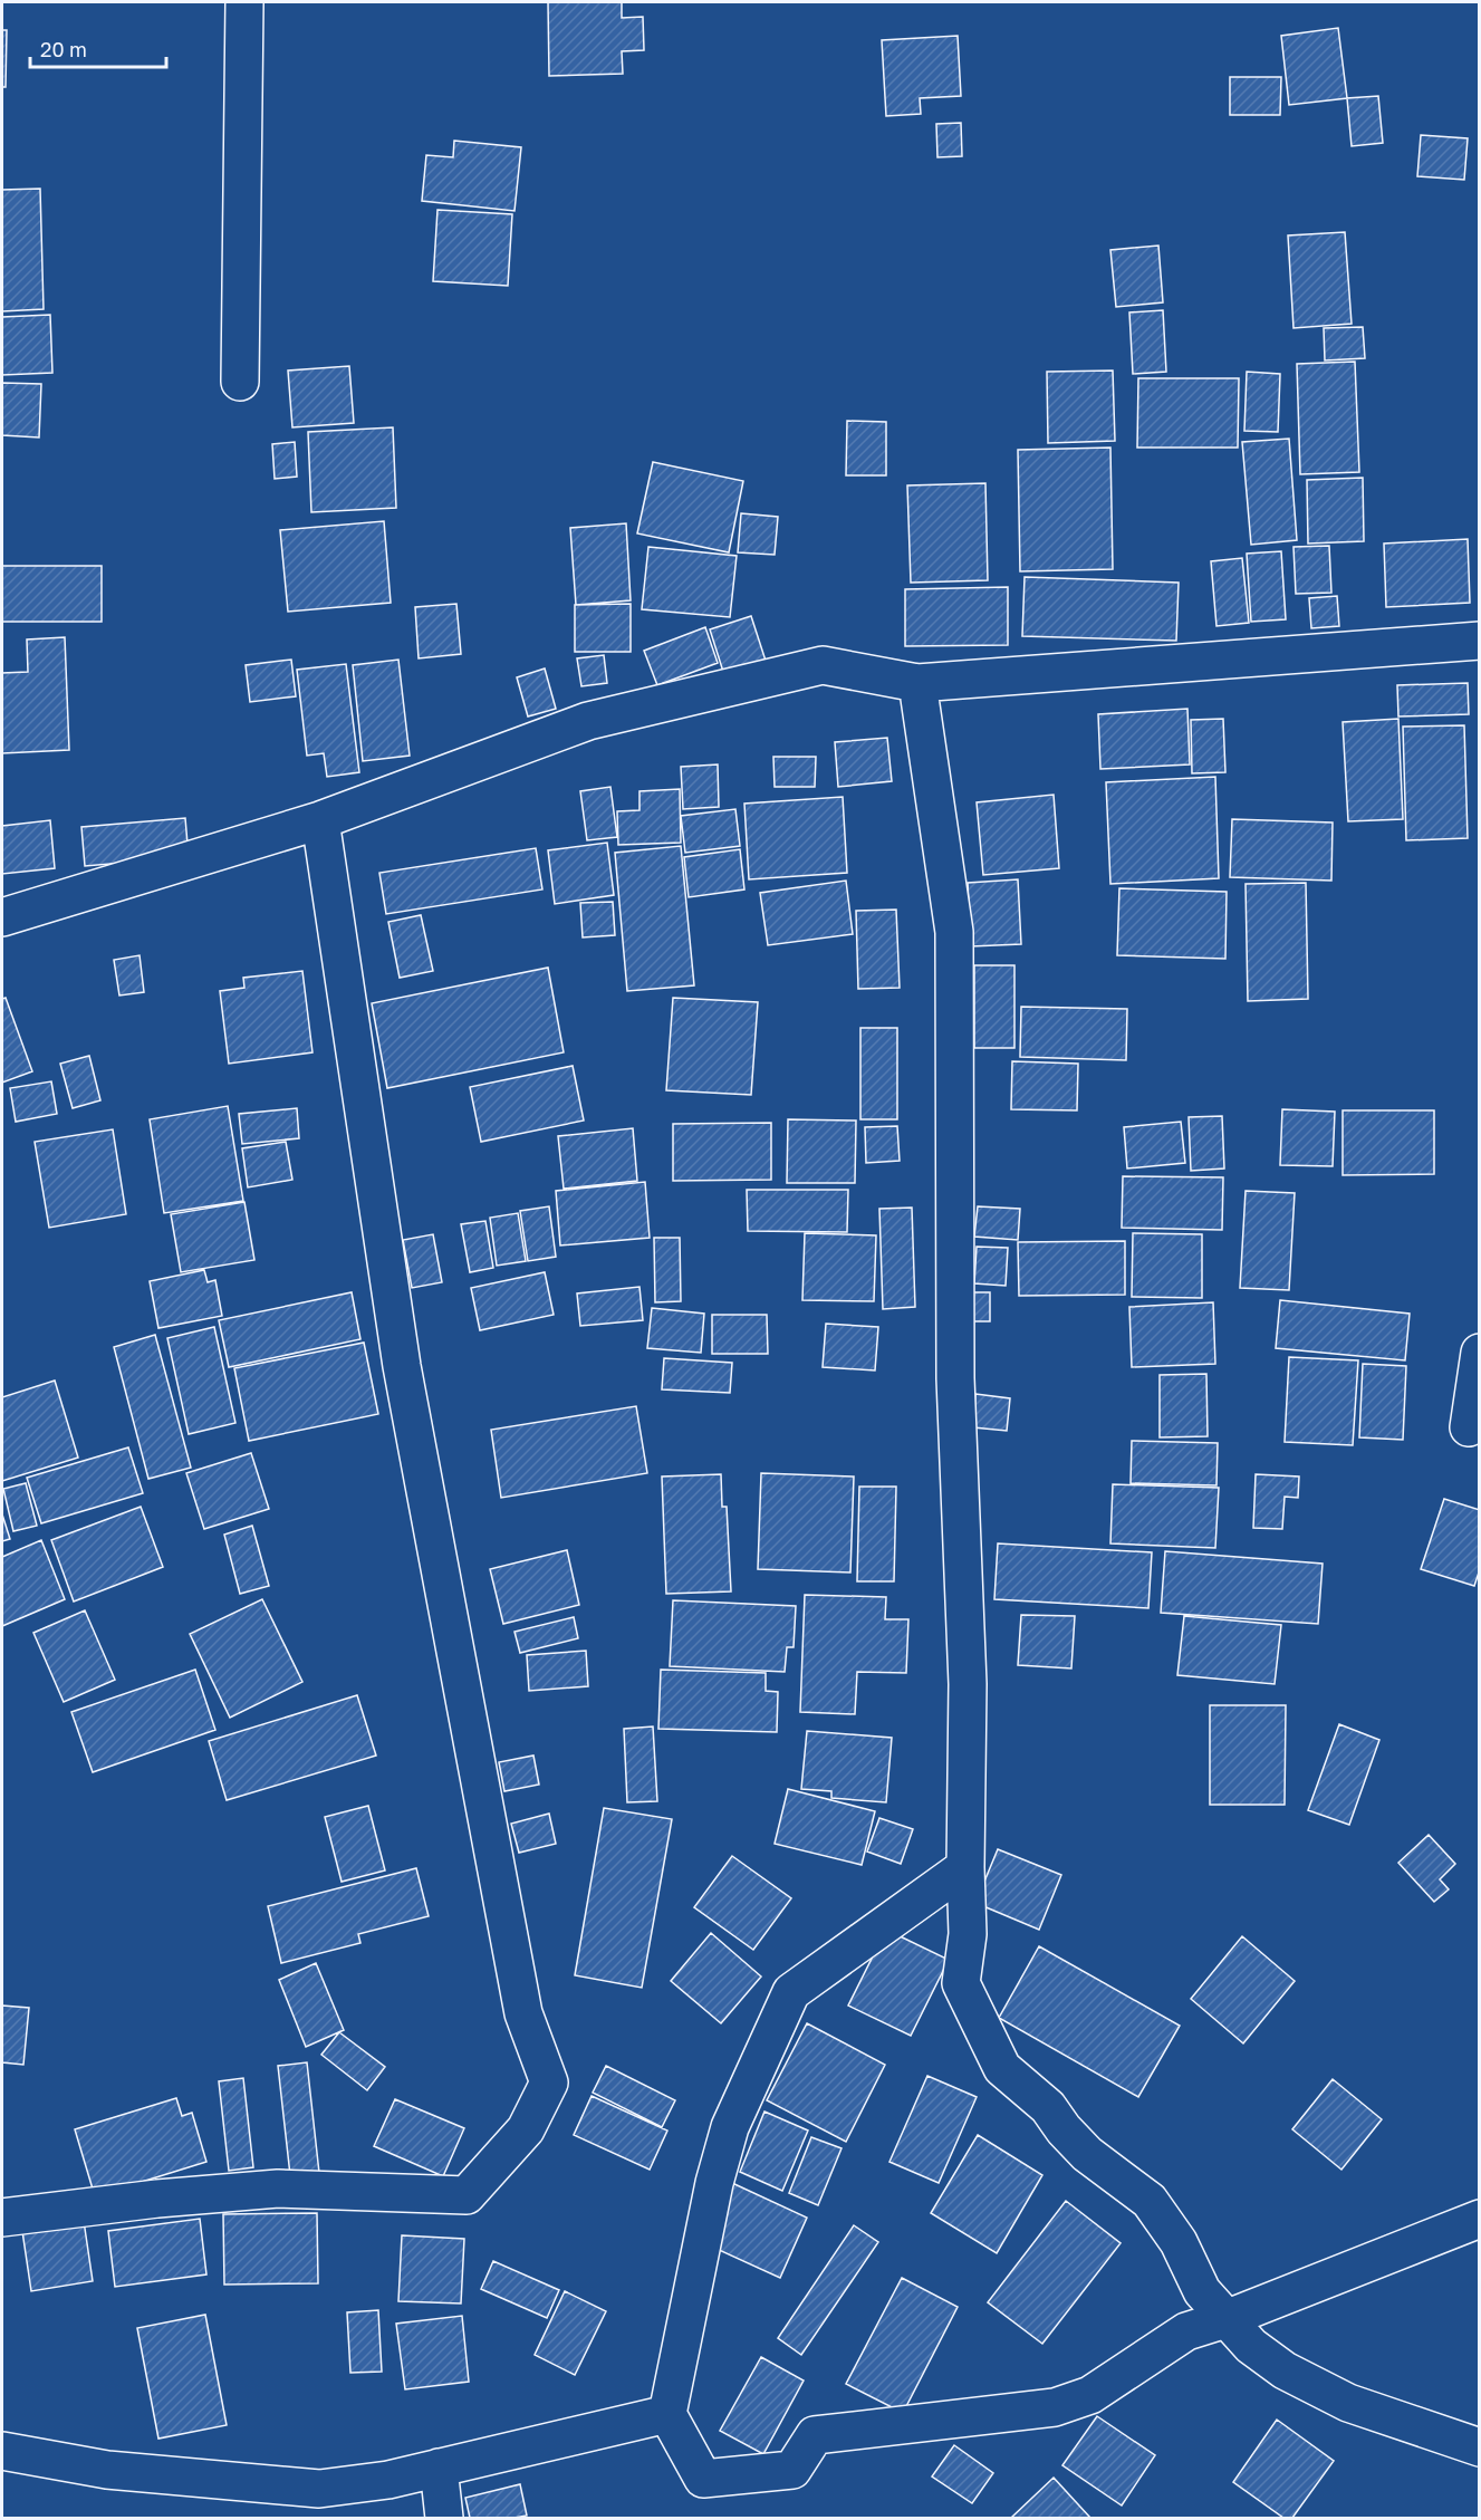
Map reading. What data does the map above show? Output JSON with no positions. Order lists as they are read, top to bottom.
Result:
{
  "scale_bar": "20 m"
}
